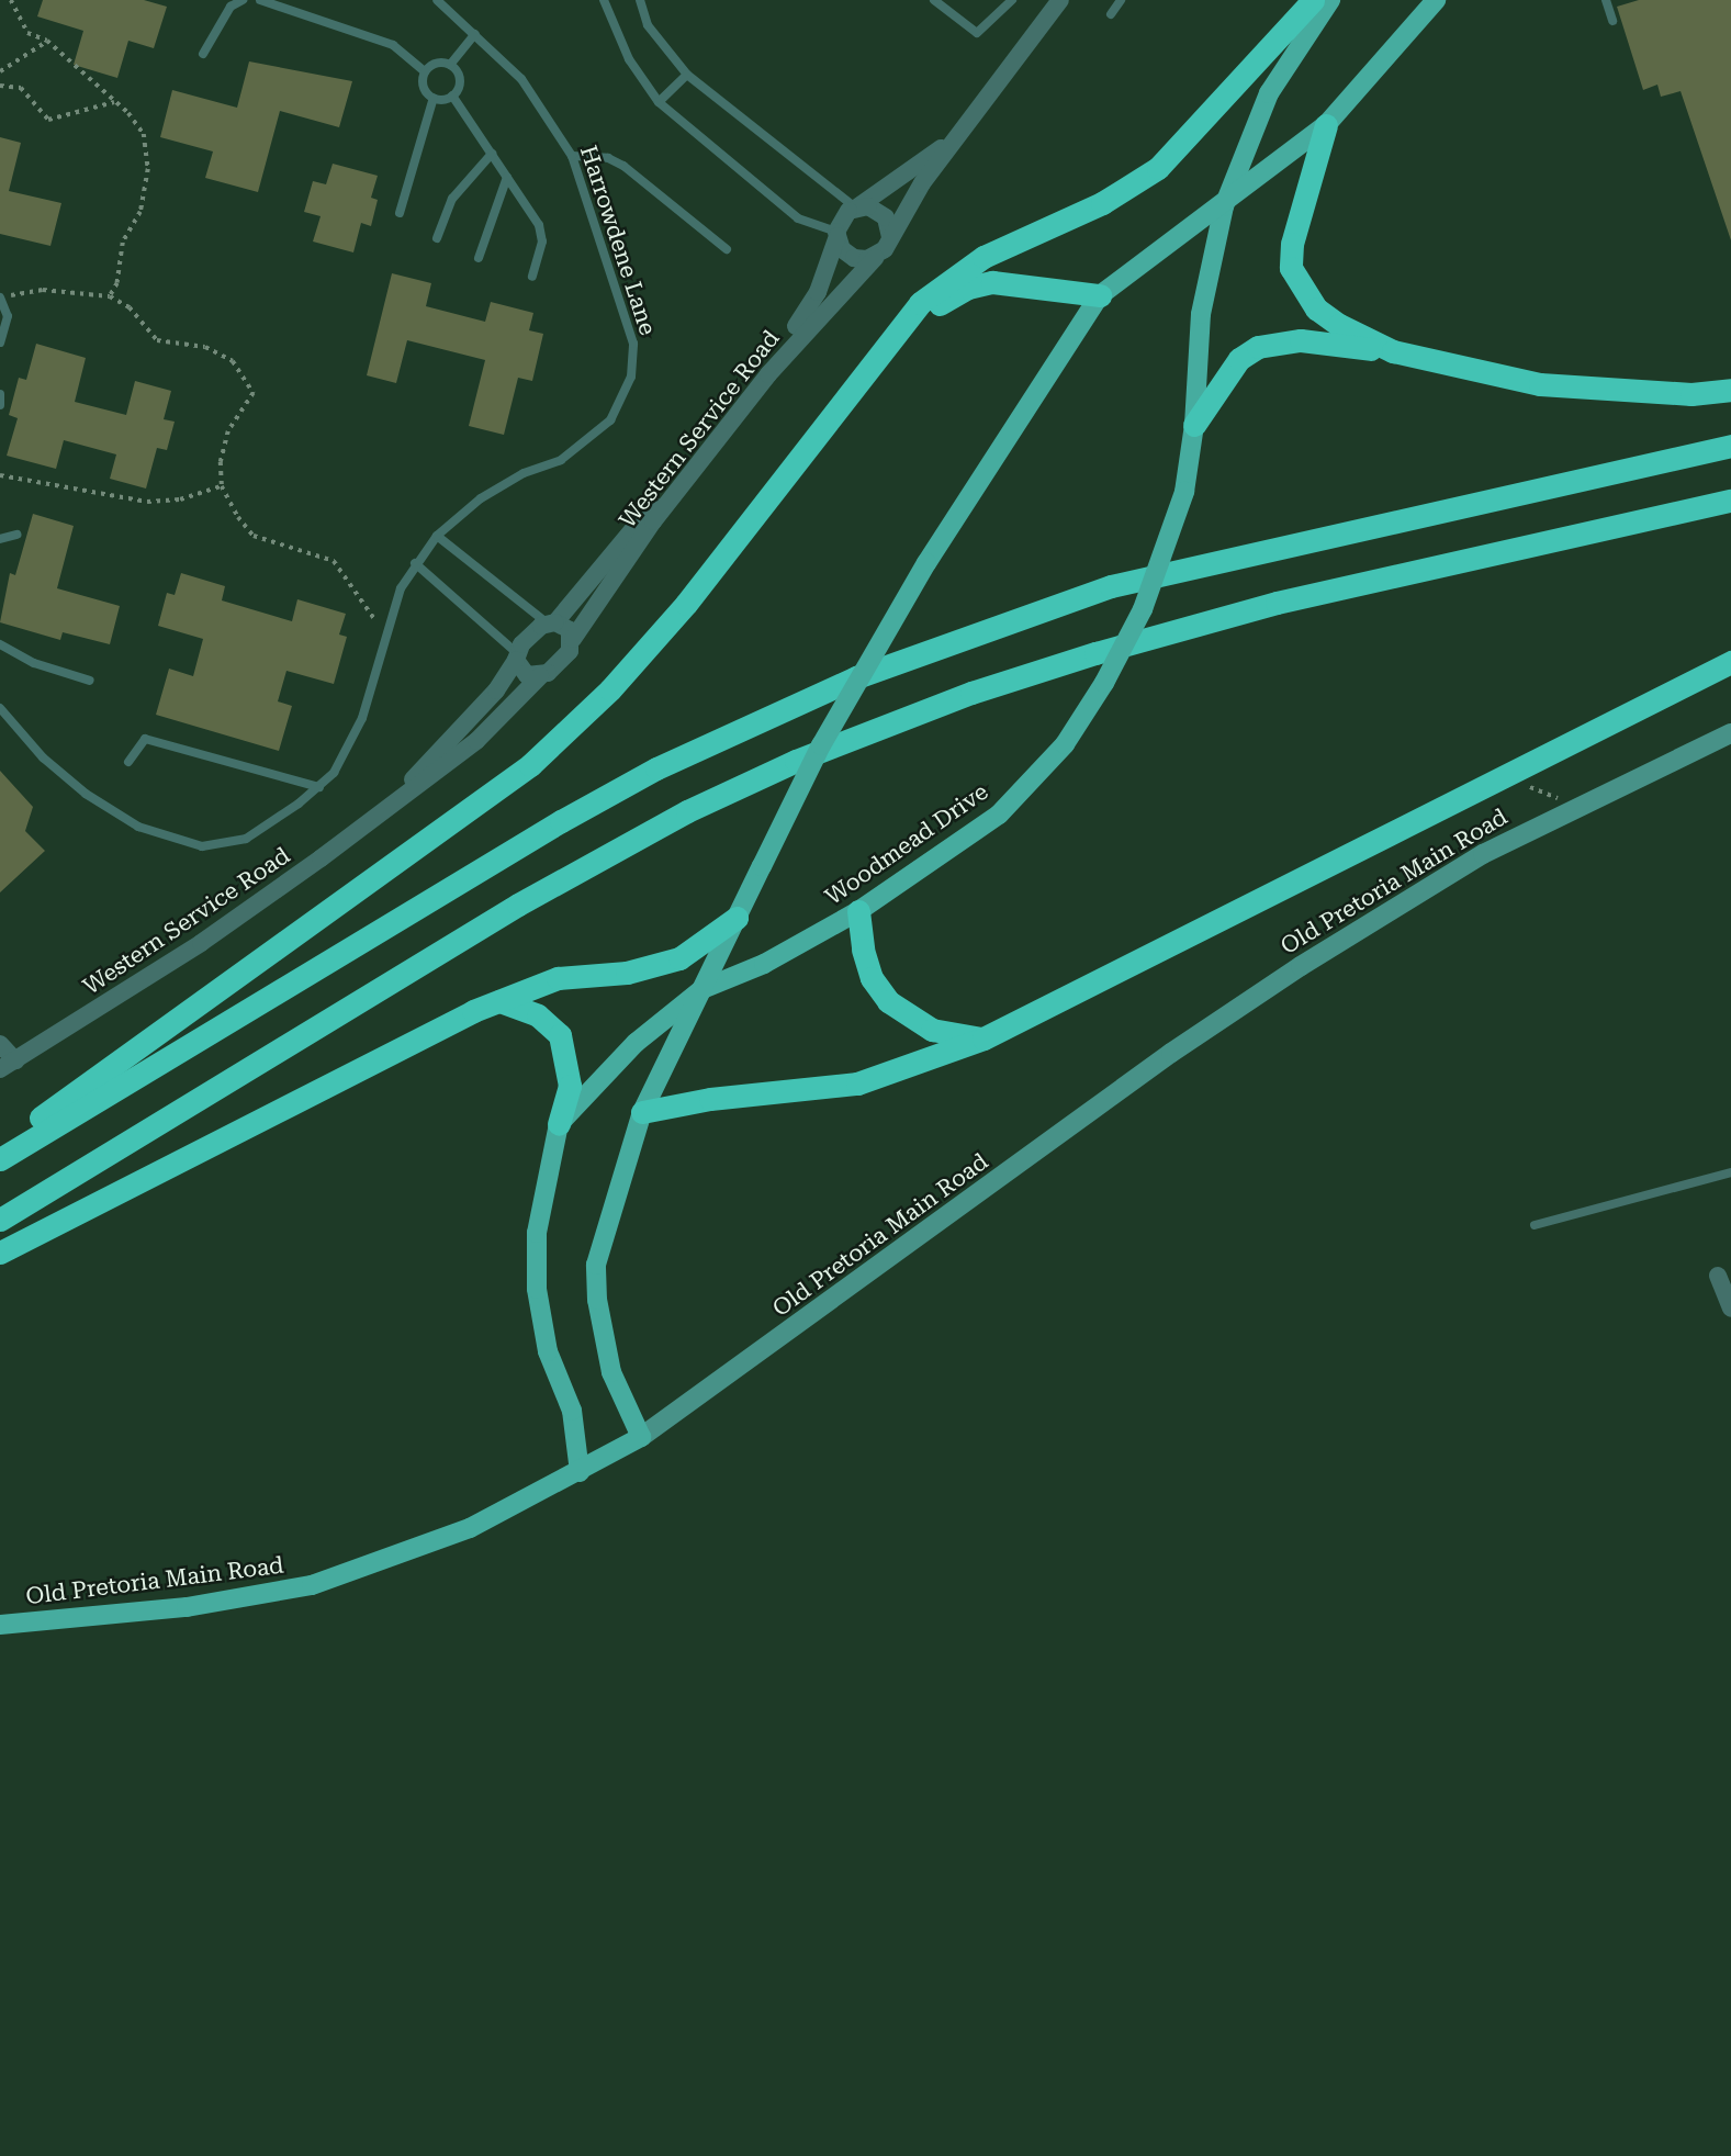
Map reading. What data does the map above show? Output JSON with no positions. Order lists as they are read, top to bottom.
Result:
{
  "streets": {
    "main road": ["Woodmead Drive", "Old Pretoria Main Road"],
    "street": ["Western Service Road"],
    "lane": ["Harrowdene Lane"]
  },
  "crossings": [
    ["Woodmead Drive", "Old Pretoria Main Road"]
  ]
}
